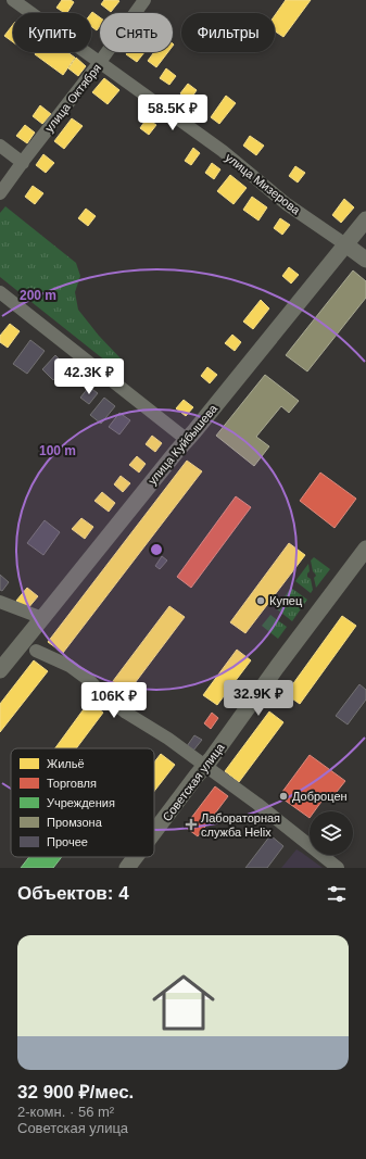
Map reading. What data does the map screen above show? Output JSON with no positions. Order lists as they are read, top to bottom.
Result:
{
  "streets": {
    "main road": ["улица Мизерова", "улица Куйбышева", "Советская улица"],
    "street": ["улица Октября"]
  },
  "crossings": [
    ["улица Октября", "улица Мизерова"],
    ["улица Мизерова", "улица Куйбышева"]
  ],
  "places": {
    "other": ["Купец", "Доброцен"],
    "health": ["Лабораторная служба Helix"]
  },
  "legend": [
    "Жильё",
    "Торговля",
    "Учреждения",
    "Промзона",
    "Прочее"
  ],
  "page": {
    "chip": ["Купить", "Снять", "Фильтры"],
    "price": [
      "58.5K ₽",
      "42.3K ₽",
      "32.9K ₽",
      "106K ₽"
    ],
    "heading": "Объектов: 4",
    "list": [
      {
        "name": "32 900 ₽/мес.",
        "note": "2-комн. · 56 m² · Советская улица"
      }
    ]
  },
  "rings": ["200 m", "100 m"]
}
